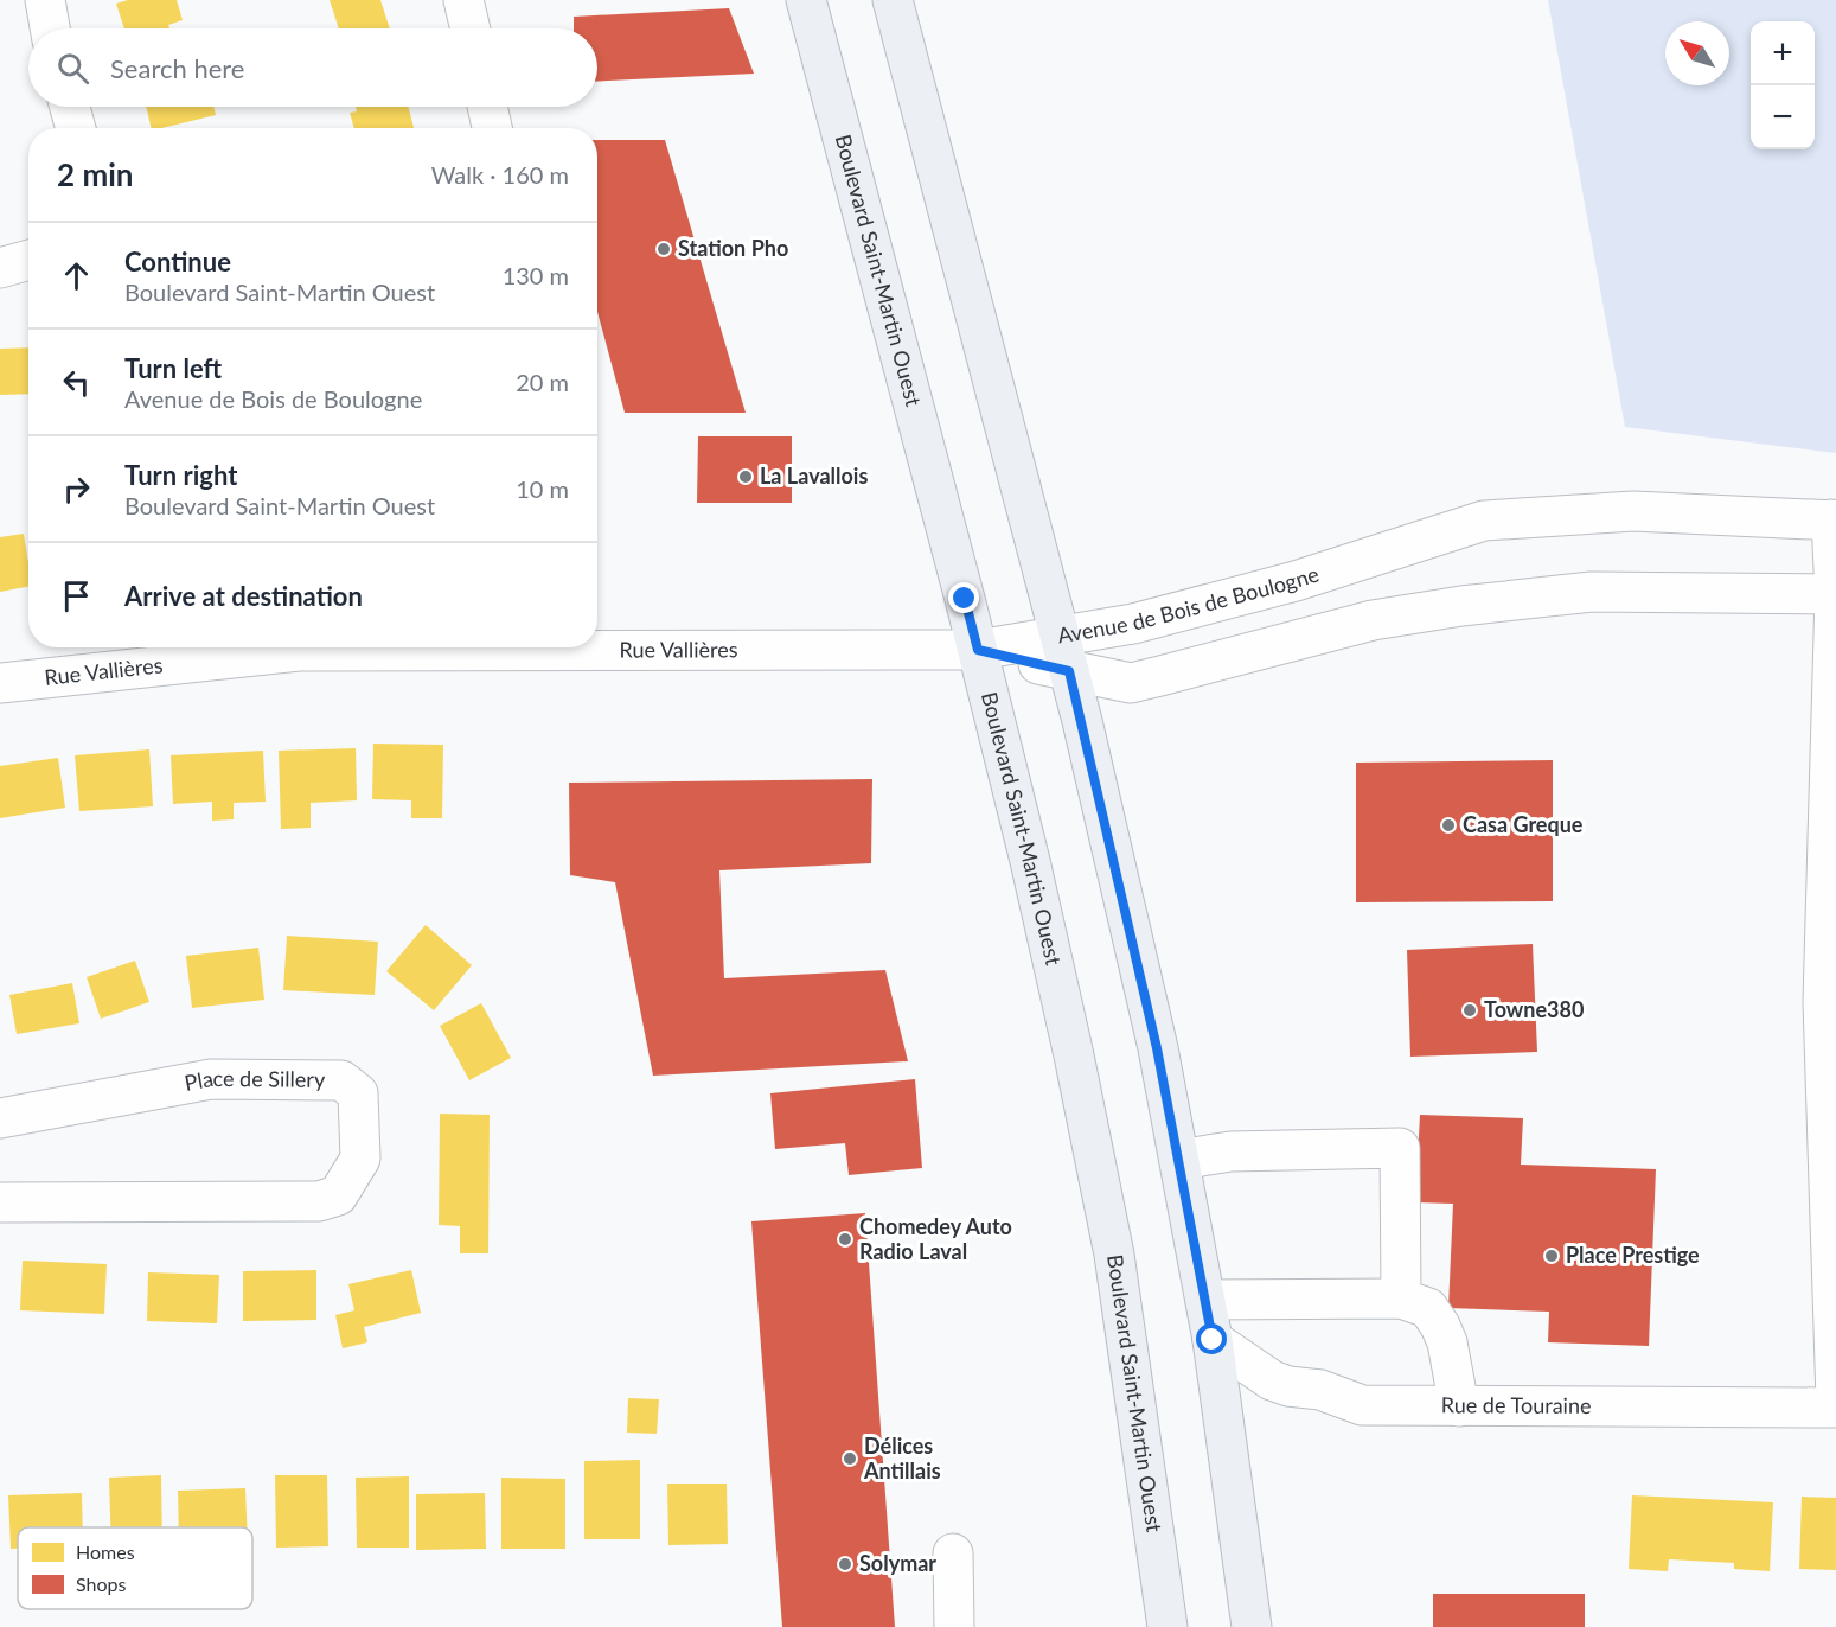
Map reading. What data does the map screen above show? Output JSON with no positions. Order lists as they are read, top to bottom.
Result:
{
  "streets": {
    "main road": ["Boulevard Saint-Martin Ouest"],
    "street": [
      "Avenue de Bois de Boulogne",
      "Rue Vallières",
      "Place de Sillery",
      "Rue de Touraine"
    ]
  },
  "crossings": [
    ["Boulevard Saint-Martin Ouest", "Avenue de Bois de Boulogne"],
    ["Boulevard Saint-Martin Ouest", "Rue Vallières"],
    ["Avenue de Bois de Boulogne", "Rue Vallières"]
  ],
  "places": [
    "Station Pho",
    "La Lavallois",
    "Casa Greque",
    "Towne380",
    "Chomedey Auto Radio Laval",
    "Place Prestige",
    "Délices Antillais",
    "Solymar"
  ],
  "legend": ["Homes", "Shops"],
  "north": "top left",
  "page": {
    "map_buttons": ["+", "−"],
    "search": "Search here",
    "heading": ["2 min", "Walk · 160 m"],
    "list": [
      ["Continue", "Boulevard Saint-Martin Ouest", "130 m"],
      ["Turn left", "Avenue de Bois de Boulogne", "20 m"],
      ["Turn right", "Boulevard Saint-Martin Ouest", "10 m"],
      "Arrive at destination"
    ]
  }
}
